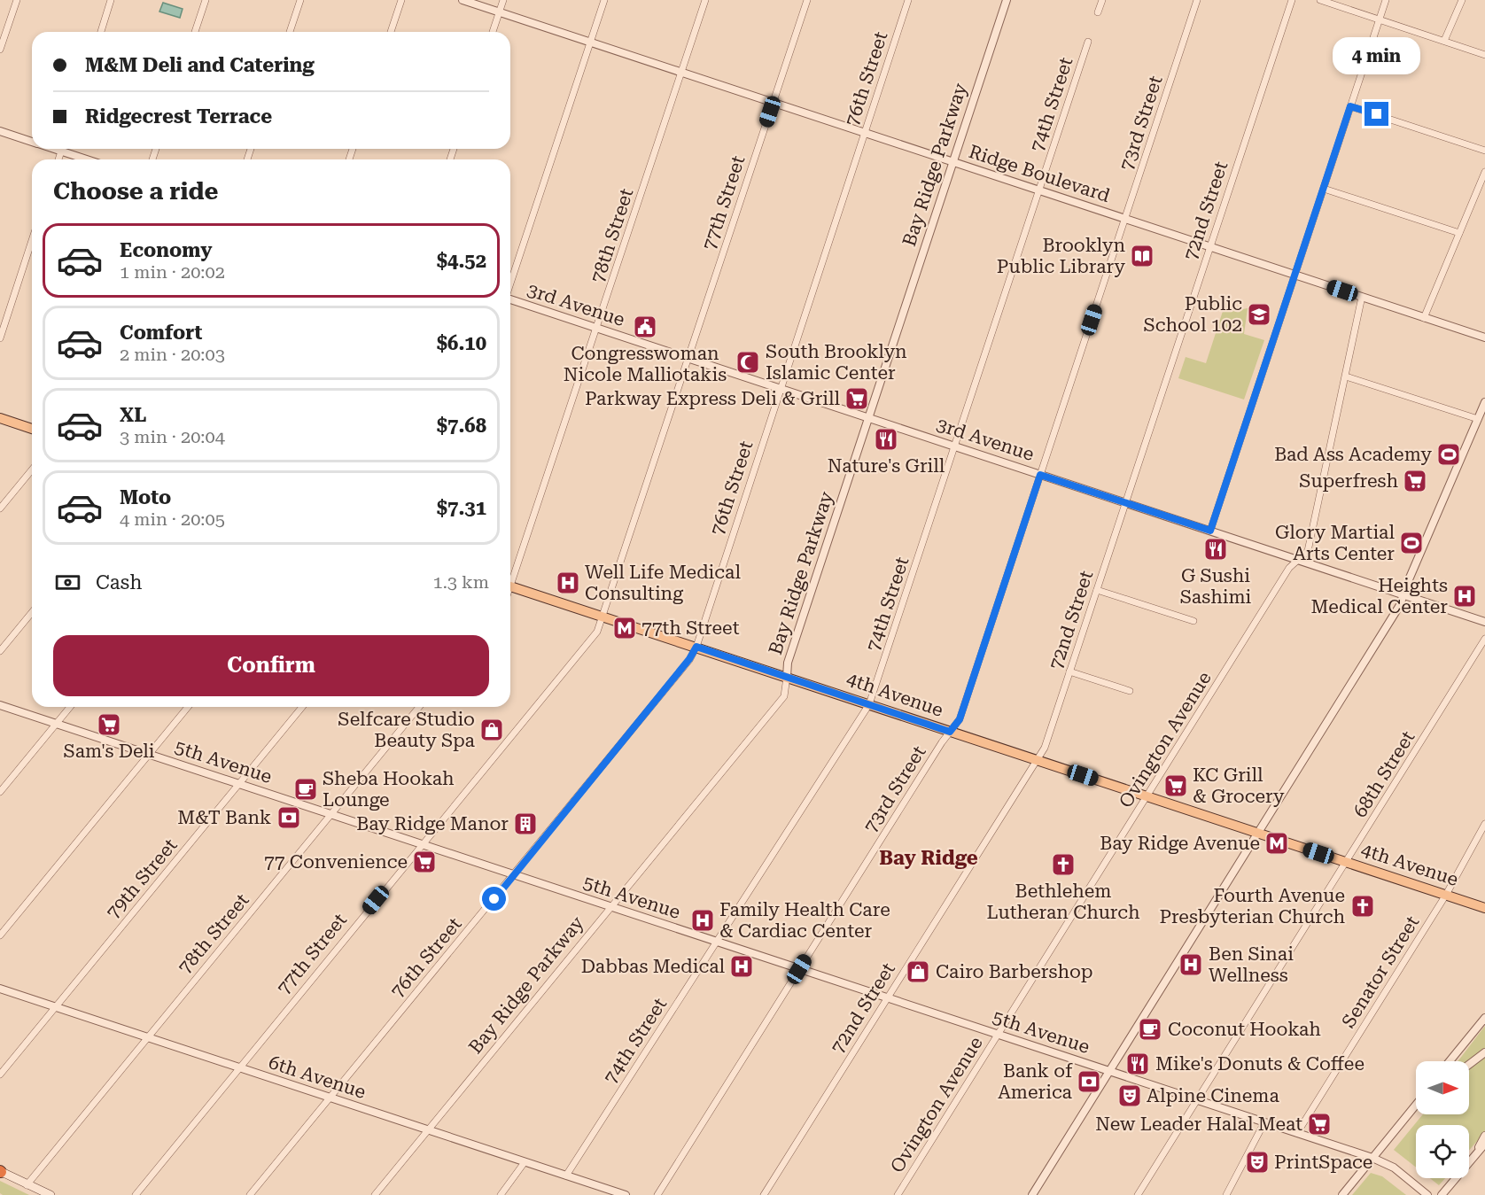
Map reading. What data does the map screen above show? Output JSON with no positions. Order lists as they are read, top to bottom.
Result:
{
  "streets": {
    "main road": ["4th Avenue"],
    "street": [
      "76th Street",
      "74th Street",
      "73rd Street",
      "Bay Ridge Parkway",
      "Ridge Boulevard",
      "77th Street",
      "72nd Street",
      "78th Street",
      "3rd Avenue",
      "Ovington Avenue",
      "5th Avenue",
      "68th Street",
      "79th Street",
      "Senator Street",
      "6th Avenue"
    ]
  },
  "crossings": [
    ["76th Street", "Ridge Boulevard"],
    ["76th Street", "3rd Avenue"],
    ["76th Street", "4th Avenue"],
    ["76th Street", "5th Avenue"],
    ["76th Street", "6th Avenue"],
    ["74th Street", "Ridge Boulevard"],
    ["74th Street", "3rd Avenue"],
    ["74th Street", "4th Avenue"],
    ["74th Street", "5th Avenue"],
    ["74th Street", "6th Avenue"],
    ["73rd Street", "Ridge Boulevard"],
    ["73rd Street", "3rd Avenue"],
    ["73rd Street", "4th Avenue"],
    ["73rd Street", "5th Avenue"],
    ["Bay Ridge Parkway", "Ridge Boulevard"],
    ["Bay Ridge Parkway", "3rd Avenue"],
    ["Bay Ridge Parkway", "4th Avenue"],
    ["Bay Ridge Parkway", "5th Avenue"],
    ["Bay Ridge Parkway", "6th Avenue"],
    ["Ridge Boulevard", "77th Street"],
    ["Ridge Boulevard", "72nd Street"],
    ["Ridge Boulevard", "78th Street"],
    ["Ridge Boulevard", "Ovington Avenue"],
    ["77th Street", "3rd Avenue"],
    ["77th Street", "4th Avenue"],
    ["77th Street", "5th Avenue"],
    ["77th Street", "6th Avenue"],
    ["72nd Street", "3rd Avenue"],
    ["72nd Street", "4th Avenue"],
    ["72nd Street", "5th Avenue"],
    ["78th Street", "3rd Avenue"],
    ["78th Street", "5th Avenue"],
    ["78th Street", "6th Avenue"],
    ["3rd Avenue", "Ovington Avenue"],
    ["4th Avenue", "Ovington Avenue"],
    ["4th Avenue", "68th Street"],
    ["4th Avenue", "Senator Street"],
    ["Ovington Avenue", "5th Avenue"],
    ["5th Avenue", "68th Street"],
    ["5th Avenue", "79th Street"],
    ["5th Avenue", "Senator Street"],
    ["79th Street", "6th Avenue"]
  ],
  "districts": ["Bay Ridge"],
  "places": {
    "library": ["Brooklyn Public Library"],
    "school or university": ["Public School 102"],
    "public building": ["Congresswoman Nicole Malliotakis"],
    "mosque": ["South Brooklyn Islamic Center"],
    "supermarket": [
      "Parkway Express Deli & Grill",
      "Superfresh",
      "Sam's Deli",
      "KC Grill & Grocery",
      "77 Convenience",
      "New Leader Halal Meat"
    ],
    "restaurant": ["Nature's Grill", "G Sushi Sashimi", "Mike's Donuts & Coffee"],
    "sports": ["Bad Ass Academy", "Glory Martial Arts Center"],
    "hospital": [
      "Well Life Medical Consulting",
      "Heights Medical Center",
      "Family Health Care & Cardiac Center",
      "Ben Sinai Wellness",
      "Dabbas Medical"
    ],
    "metro station": ["77th Street", "Bay Ridge Avenue"],
    "shop": ["Selfcare Studio Beauty Spa", "Cairo Barbershop"],
    "cafe": ["Sheba Hookah Lounge", "Coconut Hookah"],
    "bank": ["M&T Bank", "Bank of America"],
    "building": ["Bay Ridge Manor"],
    "church": ["Bethlehem Lutheran Church", "Fourth Avenue Presbyterian Church"],
    "theatre": ["Alpine Cinema", "PrintSpace"]
  },
  "north": "right",
  "page": {
    "banner": ["M&M Deli and Catering", "Ridgecrest Terrace"],
    "bubble": "4 min",
    "heading": "Choose a ride",
    "list": [
      {
        "name": "Economy",
        "note": "1 min · 20:02",
        "value": "$4.52"
      },
      {
        "name": "Comfort",
        "note": "2 min · 20:03",
        "value": "$6.10"
      },
      {
        "name": "XL",
        "note": "3 min · 20:04",
        "value": "$7.68"
      },
      {
        "name": "Moto",
        "note": "4 min · 20:05",
        "value": "$7.31"
      }
    ],
    "pay": ["Cash", "1.3 km"],
    "buttons": "Confirm"
  }
}
